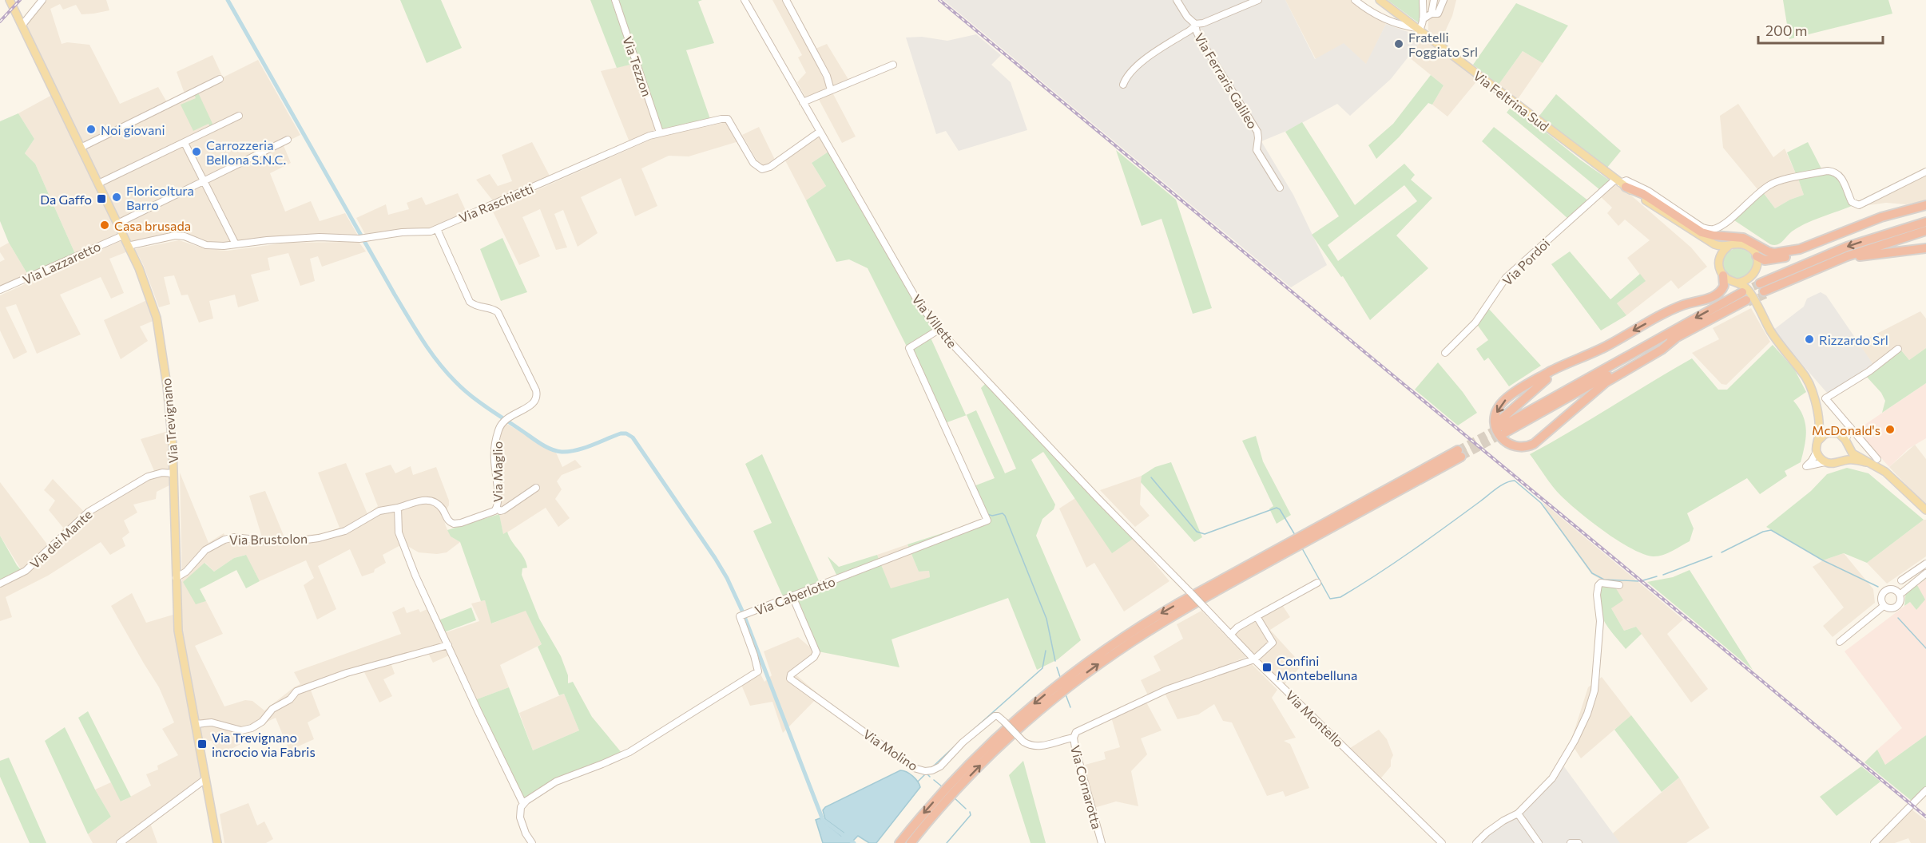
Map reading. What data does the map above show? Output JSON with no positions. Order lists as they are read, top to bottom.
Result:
{
  "streets": {
    "main road": ["Via Feltrina Sud", "Via Trevignano"],
    "street": [
      "Via Tezzon",
      "Via Ferraris Galileo",
      "Via Raschietti",
      "Via Pordoi",
      "Via Lazzaretto",
      "Via Villette",
      "Via Maglio",
      "Via dei Mante",
      "Via Brustolon",
      "Via Caberlotto",
      "Via Montello",
      "Via Molino",
      "Via Cornarotta"
    ]
  },
  "crossings": [
    ["Via Tezzon", "Via Raschietti"],
    ["Via Feltrina Sud", "Via Pordoi"],
    ["Via Raschietti", "Via Villette"],
    ["Via Raschietti", "Via Trevignano"],
    ["Via Raschietti", "Via Maglio"],
    ["Via Lazzaretto", "Via Trevignano"],
    ["Via Villette", "Via Caberlotto"],
    ["Via Villette", "Via Montello"],
    ["Via Trevignano", "Via dei Mante"],
    ["Via Trevignano", "Via Brustolon"],
    ["Via Maglio", "Via Brustolon"],
    ["Via Caberlotto", "Via Molino"],
    ["Via Montello", "Via Molino"],
    ["Via Molino", "Via Cornarotta"]
  ],
  "places": {
    "other": [
      "Fratelli Foggiato Srl",
      "Noi giovani",
      "Carrozzeria Bellona S.N.C.",
      "Floricoltura Barro",
      "Casa brusada",
      "Rizzardo Srl",
      "McDonald's"
    ],
    "transit": ["Da Gaffo", "Confini Montebelluna", "Via Trevignano incrocio via Fabris"]
  },
  "scale_bar": "200 m"
}
